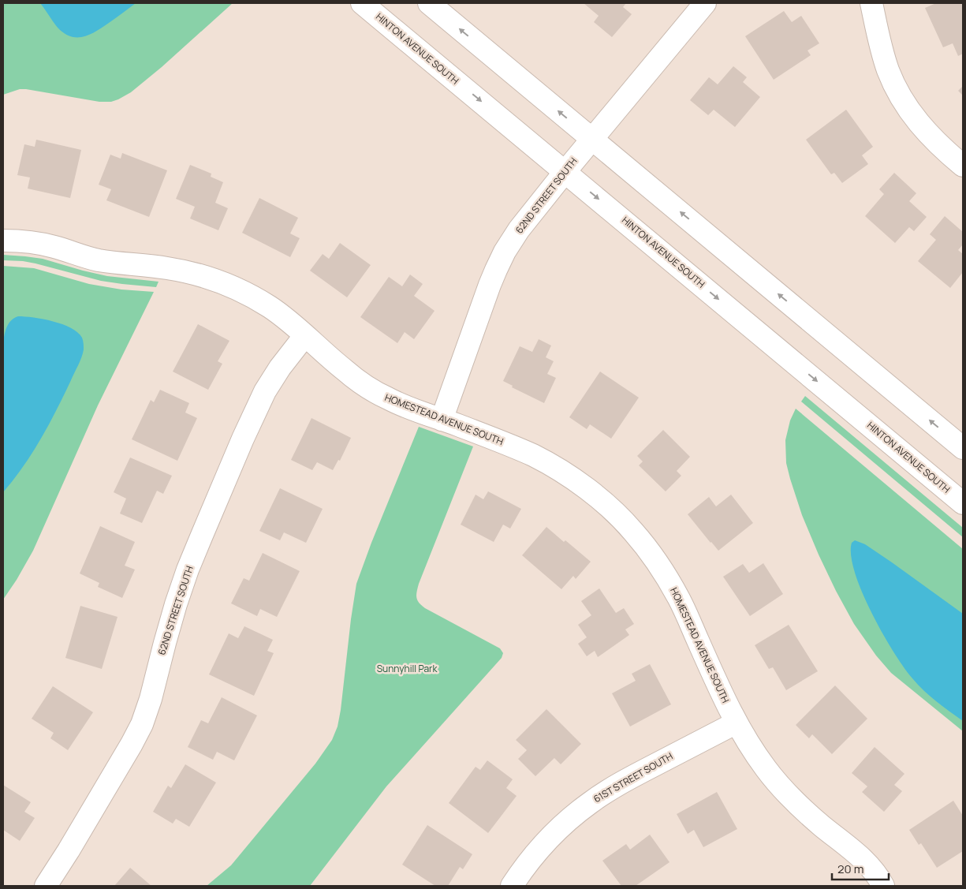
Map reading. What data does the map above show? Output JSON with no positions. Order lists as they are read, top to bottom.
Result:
{
  "streets": {
    "street": [
      "HINTON AVENUE SOUTH",
      "62ND STREET SOUTH",
      "HOMESTEAD AVENUE SOUTH",
      "61ST STREET SOUTH"
    ]
  },
  "crossings": [
    ["HINTON AVENUE SOUTH", "62ND STREET SOUTH"],
    ["62ND STREET SOUTH", "HOMESTEAD AVENUE SOUTH"],
    ["HOMESTEAD AVENUE SOUTH", "61ST STREET SOUTH"]
  ],
  "parks": ["Sunnyhill Park"],
  "scale_bar": "20 m"
}
